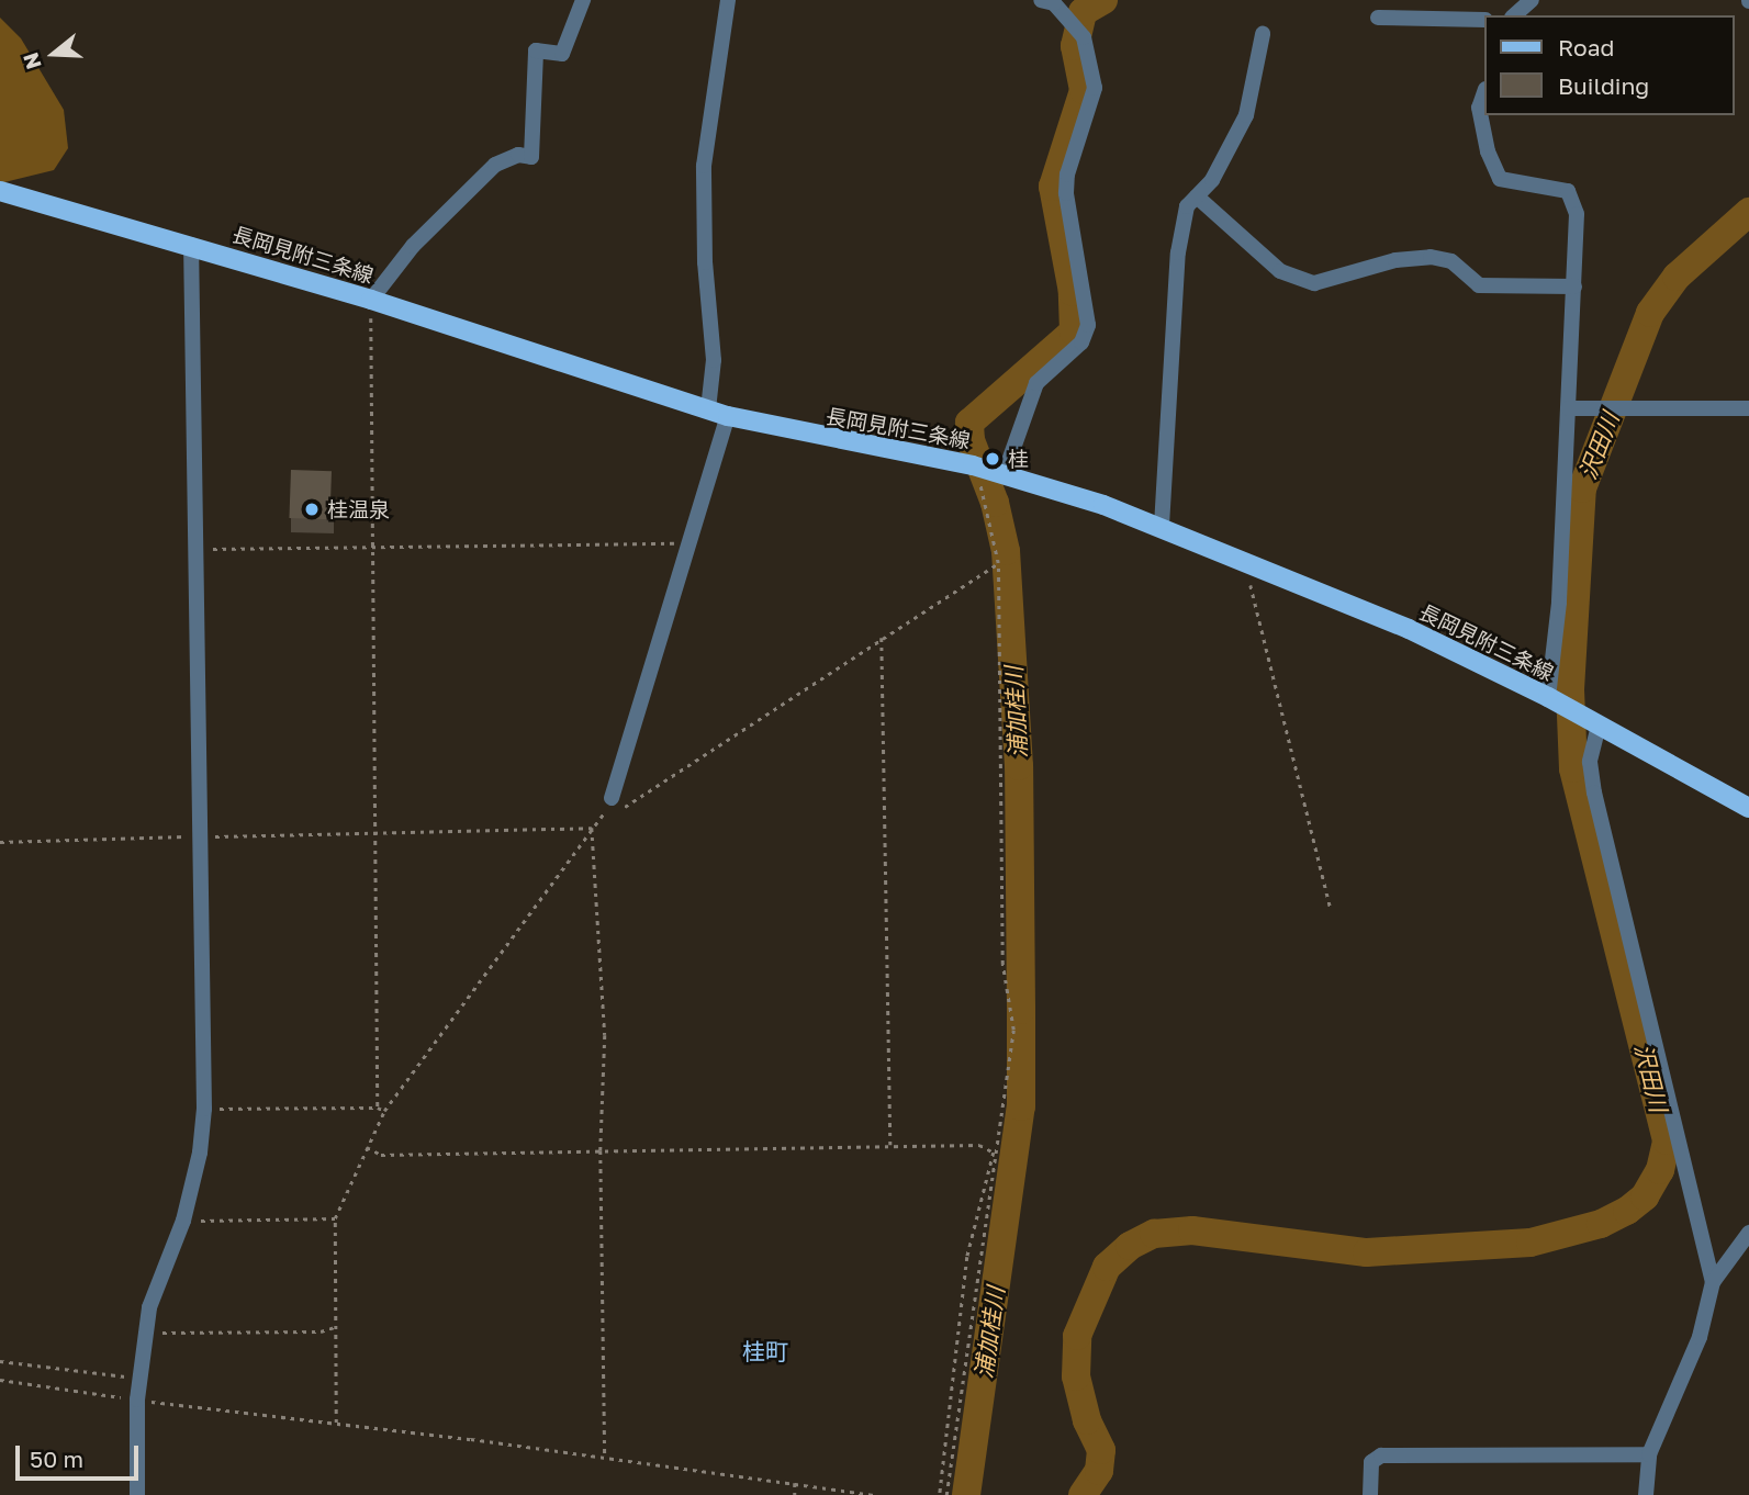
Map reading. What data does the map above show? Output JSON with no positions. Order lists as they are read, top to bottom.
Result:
{
  "streets": {
    "main road": ["長岡見附三条線"]
  },
  "districts": ["桂町"],
  "water": ["沢田川", "浦加桂川"],
  "places": ["桂", "桂温泉"],
  "legend": ["Road", "Building"],
  "scale_bar": "50 m",
  "north": "left"
}
